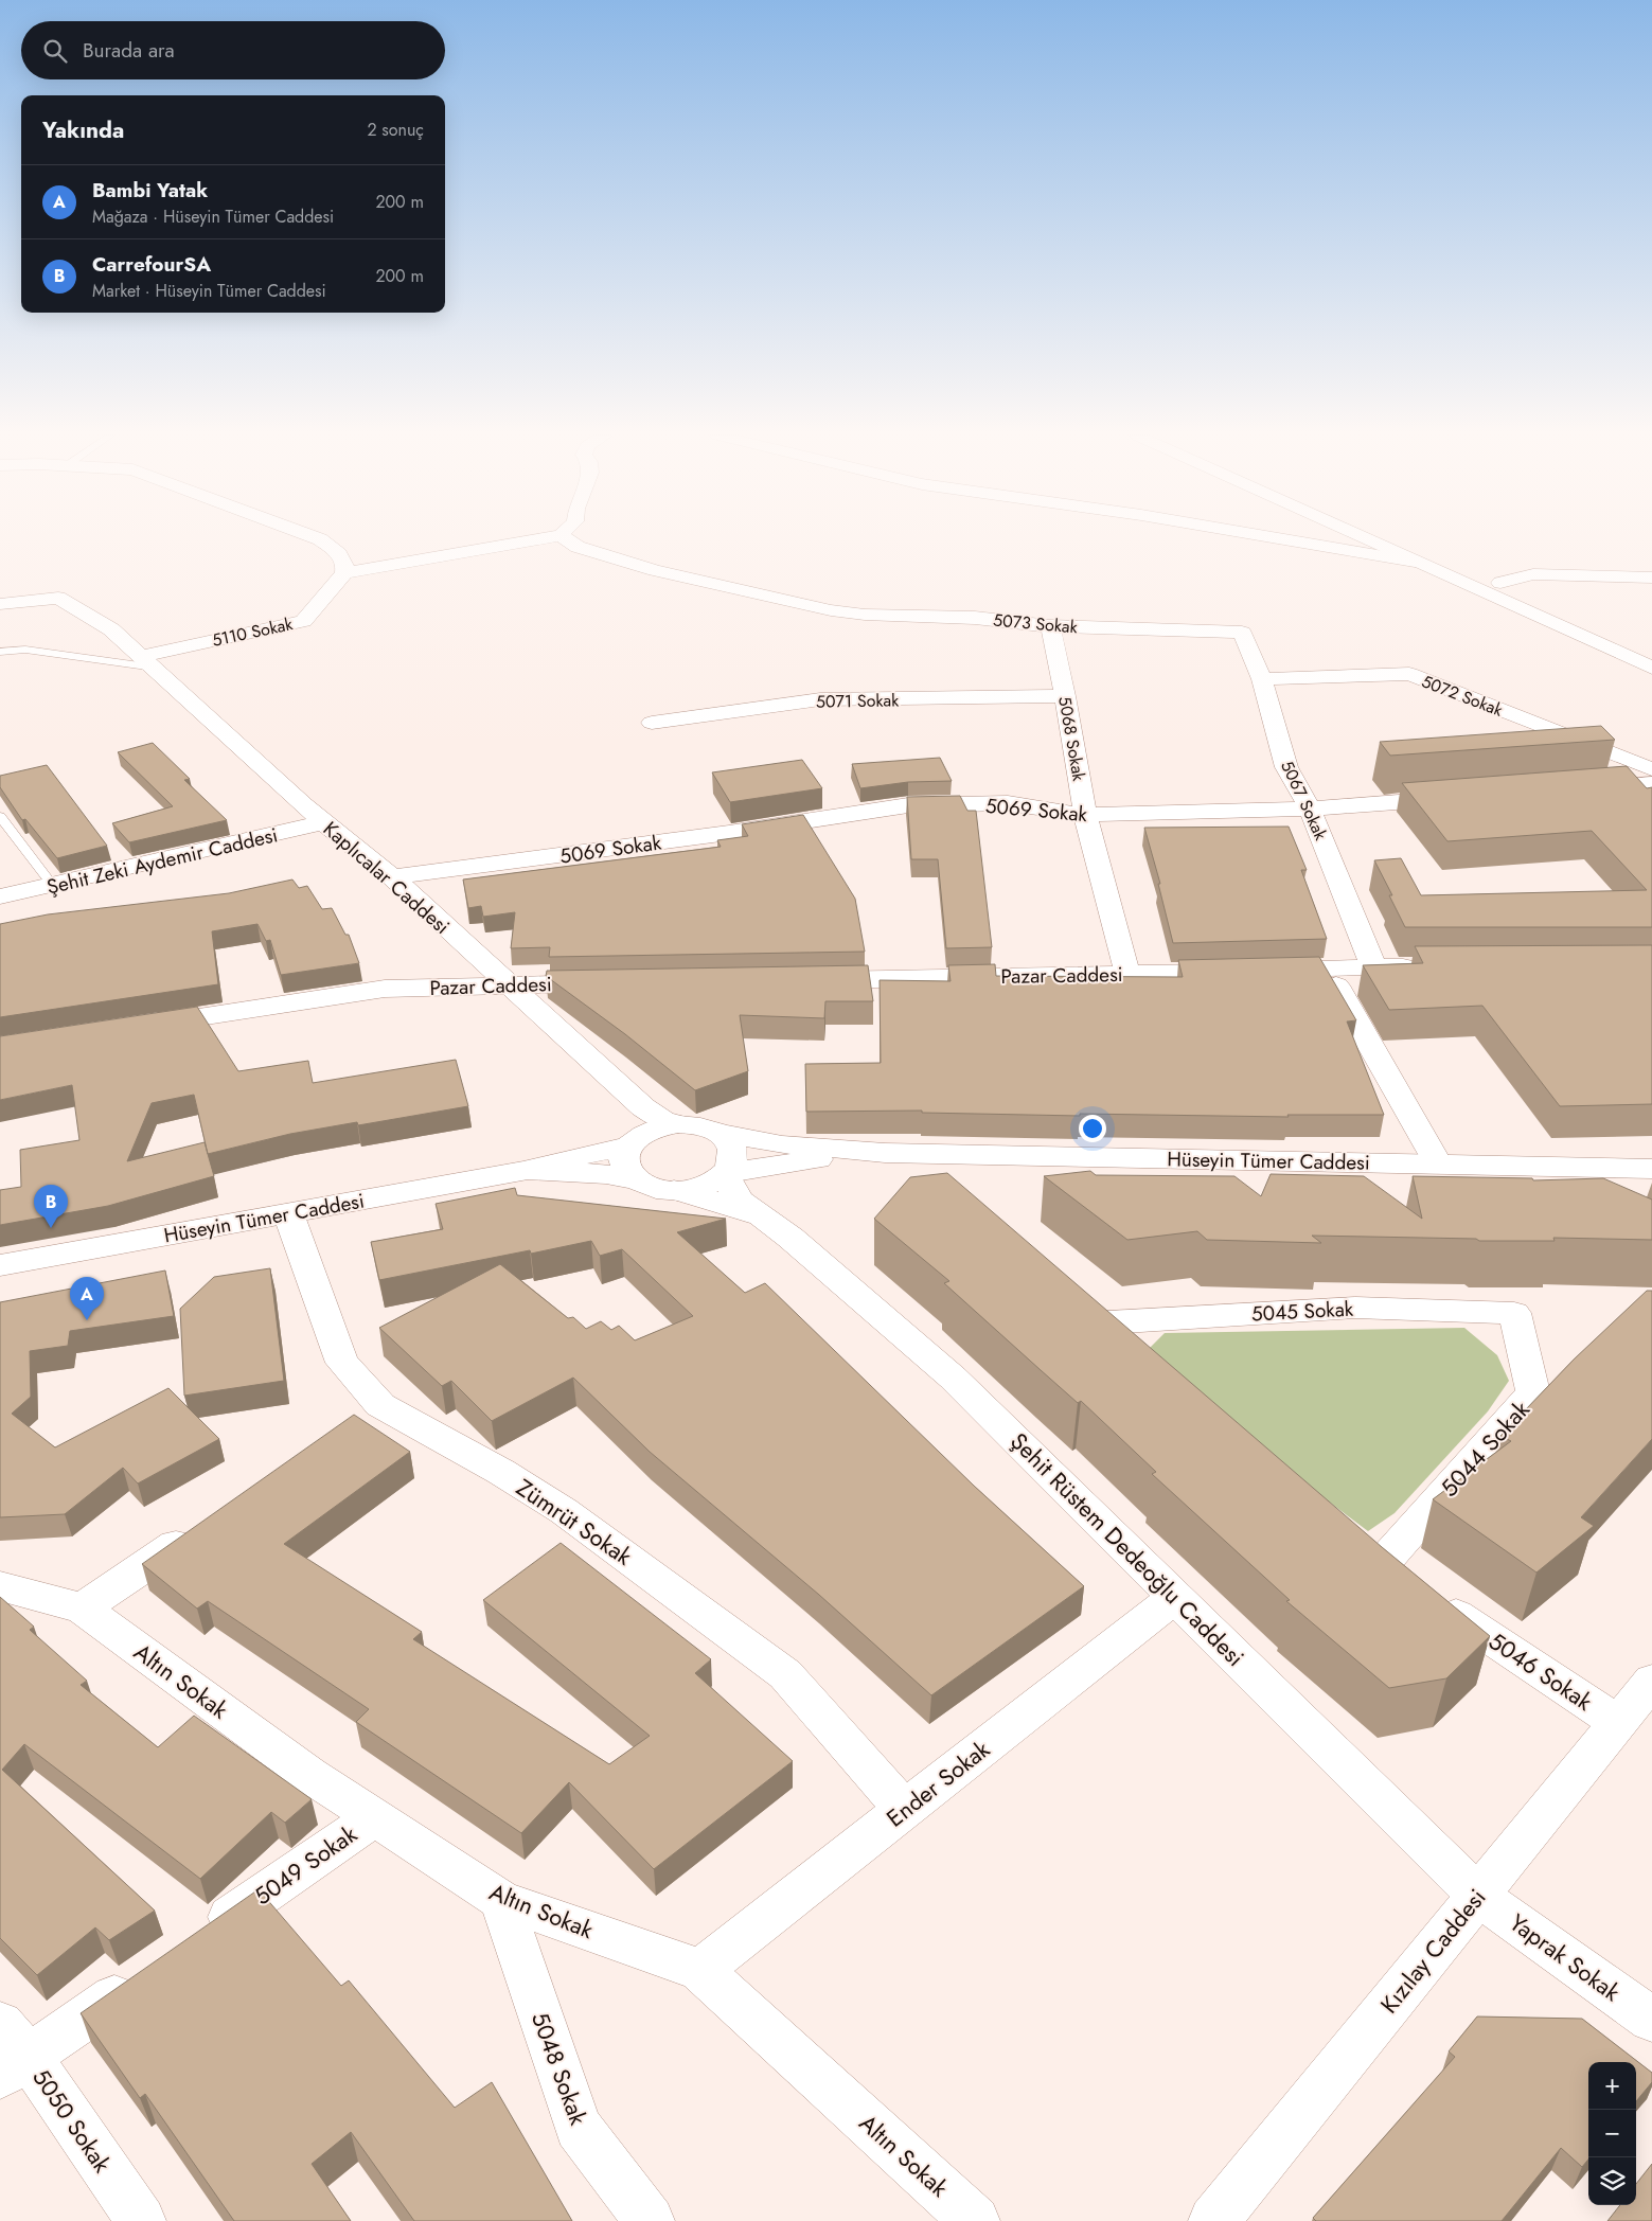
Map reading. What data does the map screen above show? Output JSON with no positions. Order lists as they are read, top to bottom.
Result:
{
  "streets": {
    "street": [
      "5073 Sokak",
      "5110 Sokak",
      "5072 Sokak",
      "5071 Sokak",
      "5068 Sokak",
      "5067 Sokak",
      "5069 Sokak",
      "Şehit Zeki Aydemir Caddesi",
      "Kaplıcalar Caddesi",
      "Pazar Caddesi",
      "Hüseyin Tümer Caddesi",
      "5045 Sokak",
      "5044 Sokak",
      "Zümrüt Sokak",
      "Şehit Rüstem Dedeoğlu Caddesi",
      "5046 Sokak",
      "Altın Sokak",
      "Ender Sokak",
      "5049 Sokak",
      "Kızılay Caddesi",
      "Yaprak Sokak",
      "5048 Sokak",
      "5050 Sokak"
    ]
  },
  "crossings": [
    ["5073 Sokak", "5068 Sokak"],
    ["5073 Sokak", "5067 Sokak"],
    ["5110 Sokak", "Kaplıcalar Caddesi"],
    ["5072 Sokak", "5067 Sokak"],
    ["5071 Sokak", "5068 Sokak"],
    ["5068 Sokak", "5069 Sokak"],
    ["5068 Sokak", "Pazar Caddesi"],
    ["5067 Sokak", "5069 Sokak"],
    ["5067 Sokak", "Pazar Caddesi"],
    ["5069 Sokak", "Kaplıcalar Caddesi"],
    ["Şehit Zeki Aydemir Caddesi", "Kaplıcalar Caddesi"],
    ["Kaplıcalar Caddesi", "Pazar Caddesi"],
    ["Kaplıcalar Caddesi", "Hüseyin Tümer Caddesi"],
    ["Kaplıcalar Caddesi", "Şehit Rüstem Dedeoğlu Caddesi"],
    ["Hüseyin Tümer Caddesi", "Zümrüt Sokak"],
    ["Hüseyin Tümer Caddesi", "Şehit Rüstem Dedeoğlu Caddesi"],
    ["5045 Sokak", "5044 Sokak"],
    ["5044 Sokak", "5046 Sokak"],
    ["Zümrüt Sokak", "Ender Sokak"],
    ["Şehit Rüstem Dedeoğlu Caddesi", "Ender Sokak"],
    ["Şehit Rüstem Dedeoğlu Caddesi", "Kızılay Caddesi"],
    ["Şehit Rüstem Dedeoğlu Caddesi", "Yaprak Sokak"],
    ["5046 Sokak", "Kızılay Caddesi"],
    ["Altın Sokak", "Ender Sokak"],
    ["Altın Sokak", "5049 Sokak"],
    ["Altın Sokak", "5048 Sokak"],
    ["Kızılay Caddesi", "Yaprak Sokak"]
  ],
  "page": {
    "search": "Burada ara",
    "heading": ["Yakında", "2 sonuç"],
    "list": [
      {
        "mark": "A",
        "name": "Bambi Yatak",
        "note": "Mağaza · Hüseyin Tümer Caddesi",
        "value": "200 m"
      },
      {
        "mark": "B",
        "name": "CarrefourSA",
        "note": "Market · Hüseyin Tümer Caddesi",
        "value": "200 m"
      }
    ],
    "pins": ["B", "A"],
    "map_buttons": ["+", "−"]
  }
}
